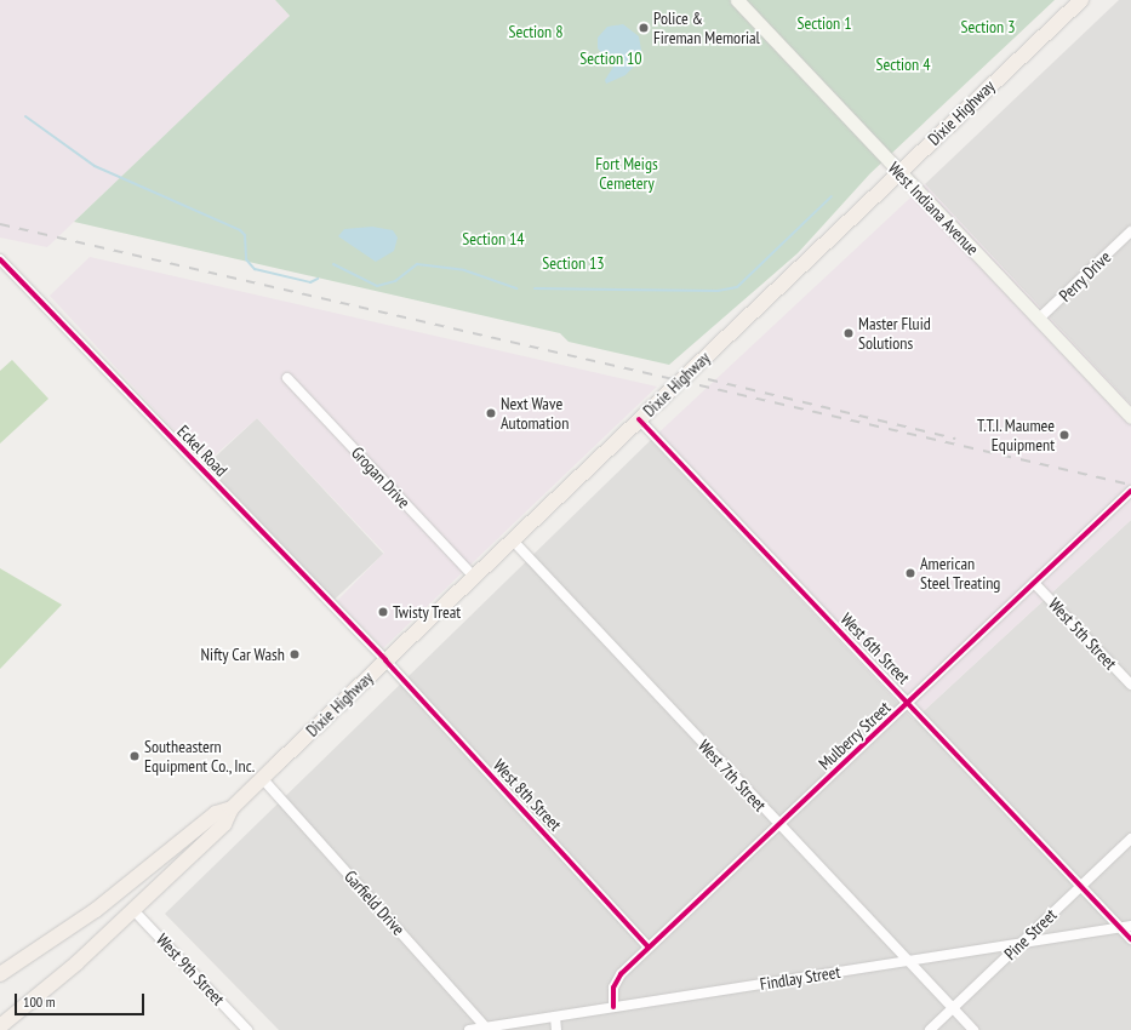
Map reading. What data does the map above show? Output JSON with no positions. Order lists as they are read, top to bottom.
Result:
{
  "streets": {
    "main road": ["Dixie Highway", "West Indiana Avenue"],
    "street": [
      "Perry Drive",
      "Eckel Road",
      "Grogan Drive",
      "West 5th Street",
      "West 6th Street",
      "Mulberry Street",
      "West 7th Street",
      "West 8th Street",
      "Garfield Drive",
      "Pine Street",
      "West 9th Street",
      "Findlay Street"
    ]
  },
  "crossings": [
    ["Dixie Highway", "West Indiana Avenue"],
    ["Dixie Highway", "Eckel Road"],
    ["Dixie Highway", "Grogan Drive"],
    ["Dixie Highway", "West 6th Street"],
    ["Dixie Highway", "West 7th Street"],
    ["Dixie Highway", "West 8th Street"],
    ["Dixie Highway", "Garfield Drive"],
    ["Dixie Highway", "West 9th Street"],
    ["West Indiana Avenue", "Perry Drive"],
    ["Eckel Road", "West 8th Street"],
    ["West 5th Street", "Mulberry Street"],
    ["West 6th Street", "Mulberry Street"],
    ["West 6th Street", "Pine Street"],
    ["West 6th Street", "Findlay Street"],
    ["Mulberry Street", "West 7th Street"],
    ["Mulberry Street", "West 8th Street"],
    ["Mulberry Street", "Findlay Street"],
    ["West 7th Street", "Pine Street"],
    ["West 7th Street", "Findlay Street"],
    ["Garfield Drive", "Findlay Street"],
    ["Pine Street", "Findlay Street"]
  ],
  "parks": [
    "Section 1",
    "Section 3",
    "Section 8",
    "Section 10",
    "Section 4",
    "Fort Meigs Cemetery",
    "Section 14",
    "Section 13"
  ],
  "places": [
    "Police & Fireman Memorial",
    "Master Fluid Solutions",
    "Next Wave Automation",
    "T.T.I. Maumee Equipment",
    "American Steel Treating",
    "Twisty Treat",
    "Nifty Car Wash",
    "Southeastern Equipment Co., Inc."
  ],
  "scale_bar": "100 m"
}
